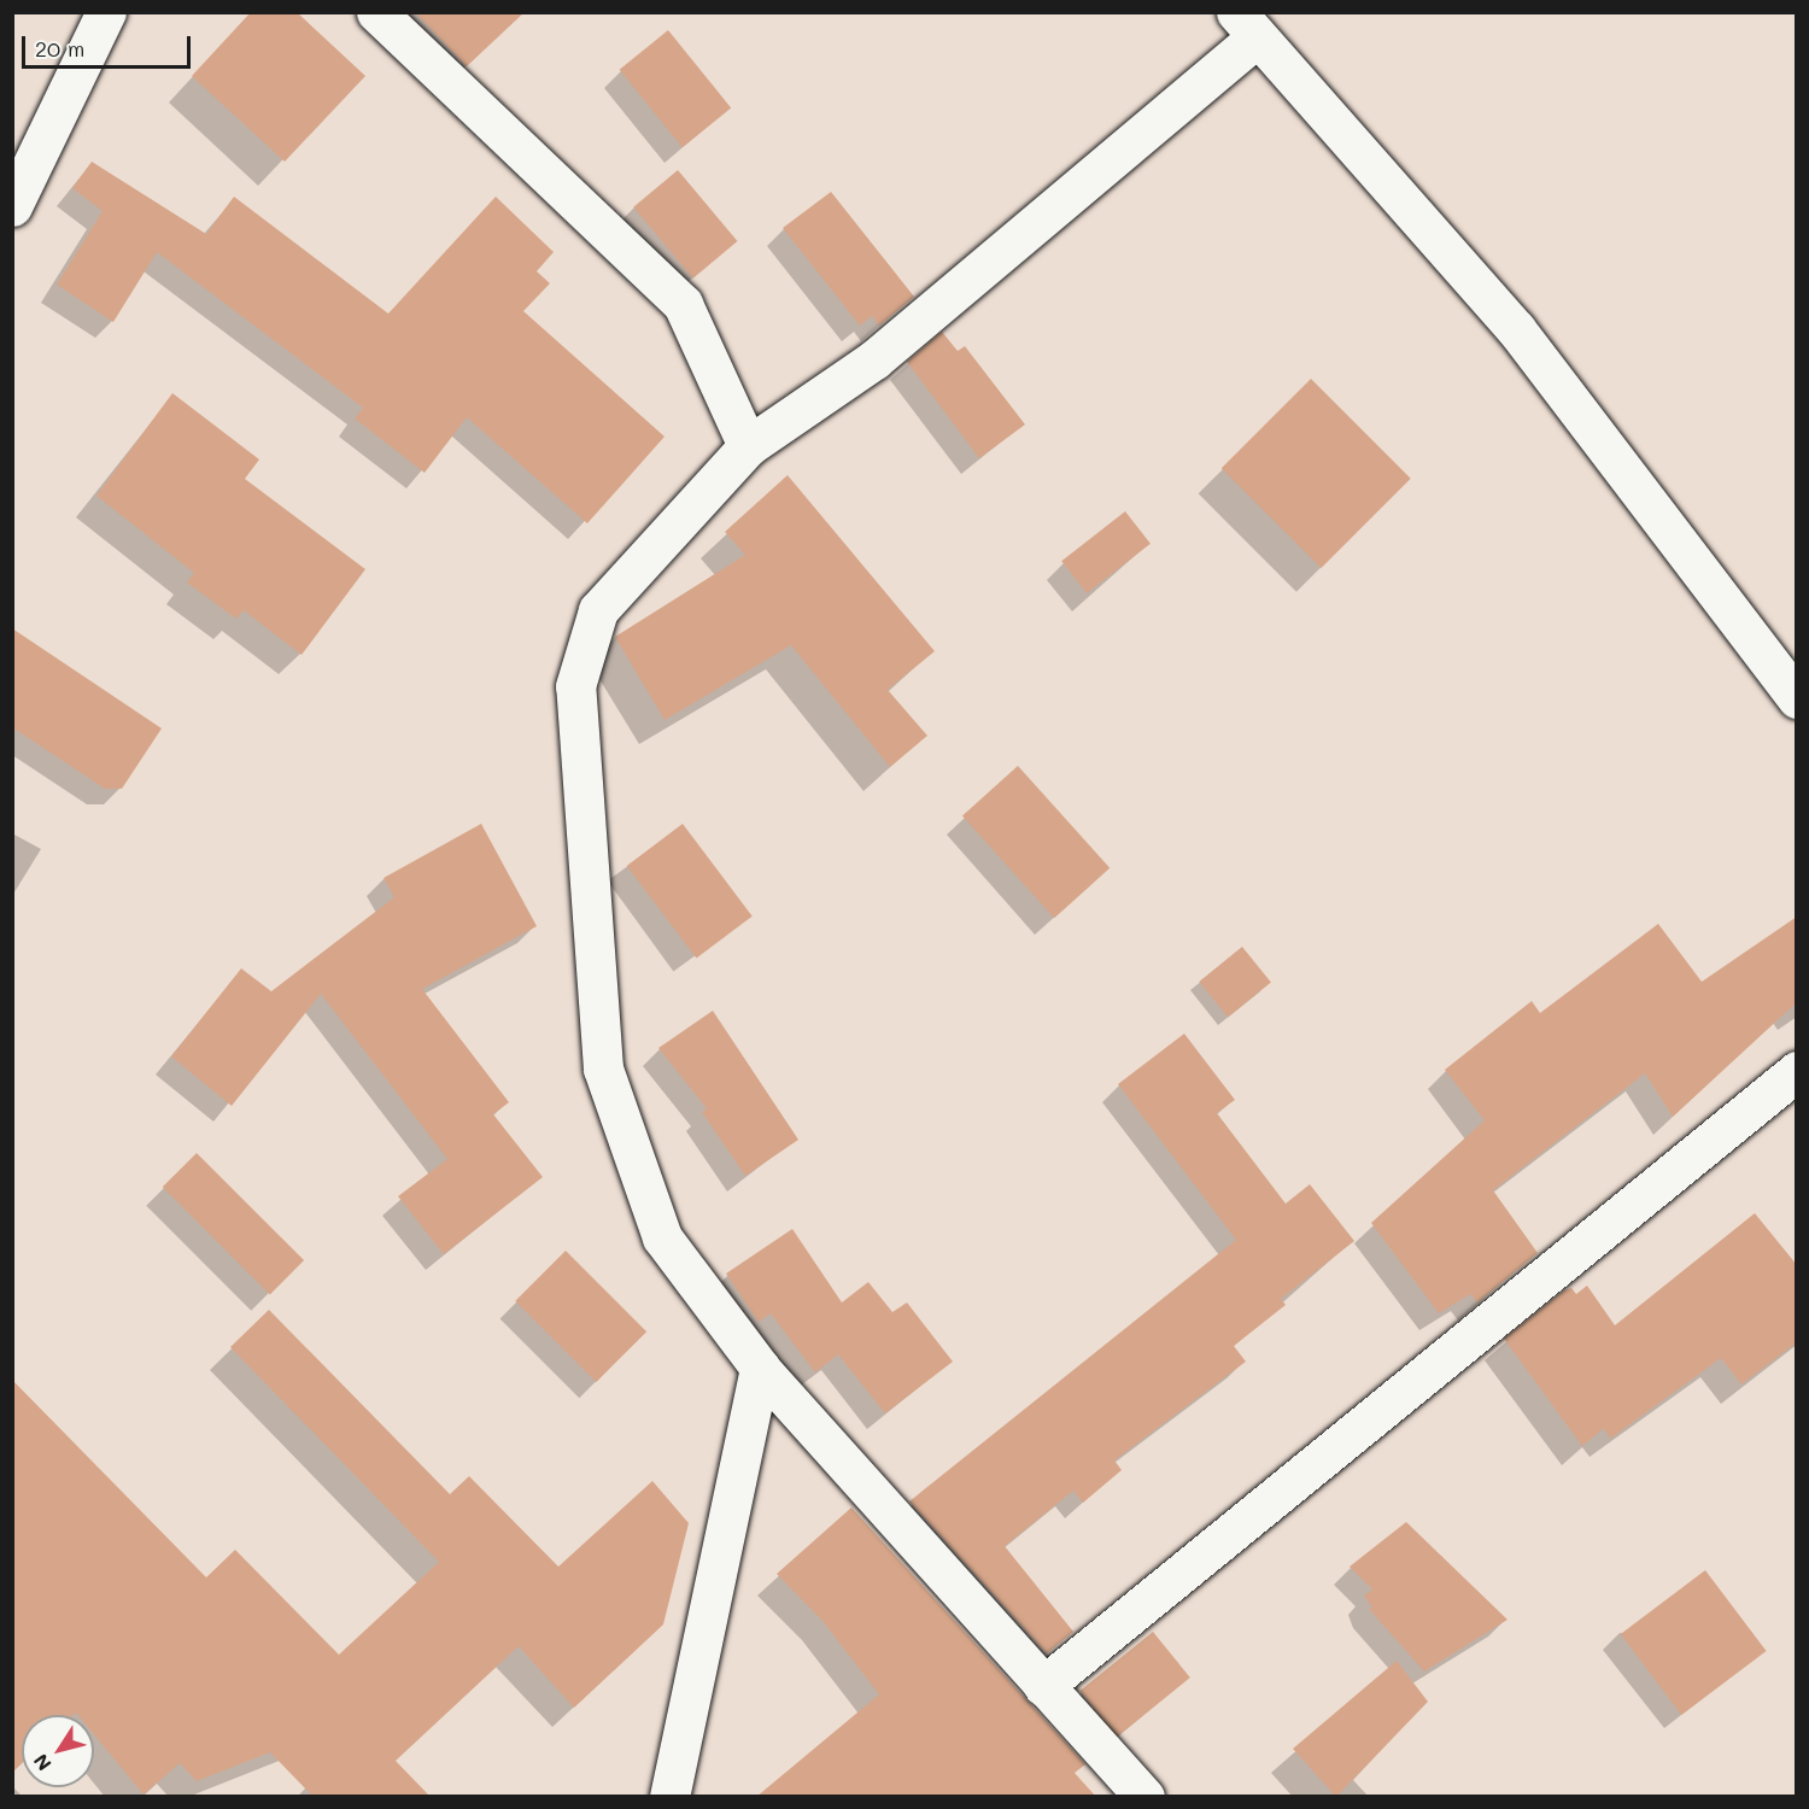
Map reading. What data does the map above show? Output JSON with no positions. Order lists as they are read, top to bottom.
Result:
{
  "scale_bar": "20 m",
  "north": "bottom left"
}
